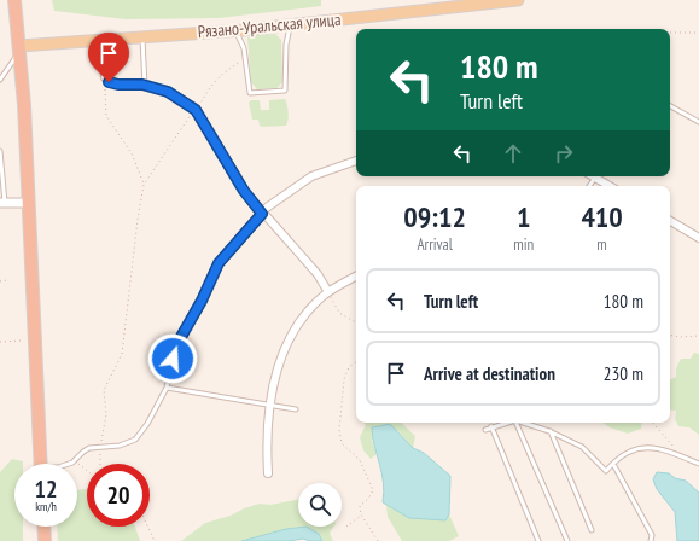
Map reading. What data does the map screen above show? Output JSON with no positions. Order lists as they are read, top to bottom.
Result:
{
  "streets": {
    "main road": ["Рязано-Уральская улица"]
  },
  "page": {
    "turn": ["180 m", "Turn left"],
    "eta": [
      "09:12",
      "Arrival",
      "1",
      "min",
      "410",
      "m"
    ],
    "list": [
      {
        "name": "Turn left",
        "value": "180 m"
      },
      {
        "name": "Arrive at destination",
        "value": "230 m"
      }
    ],
    "speed": "12 km/h",
    "limit": "20"
  }
}
